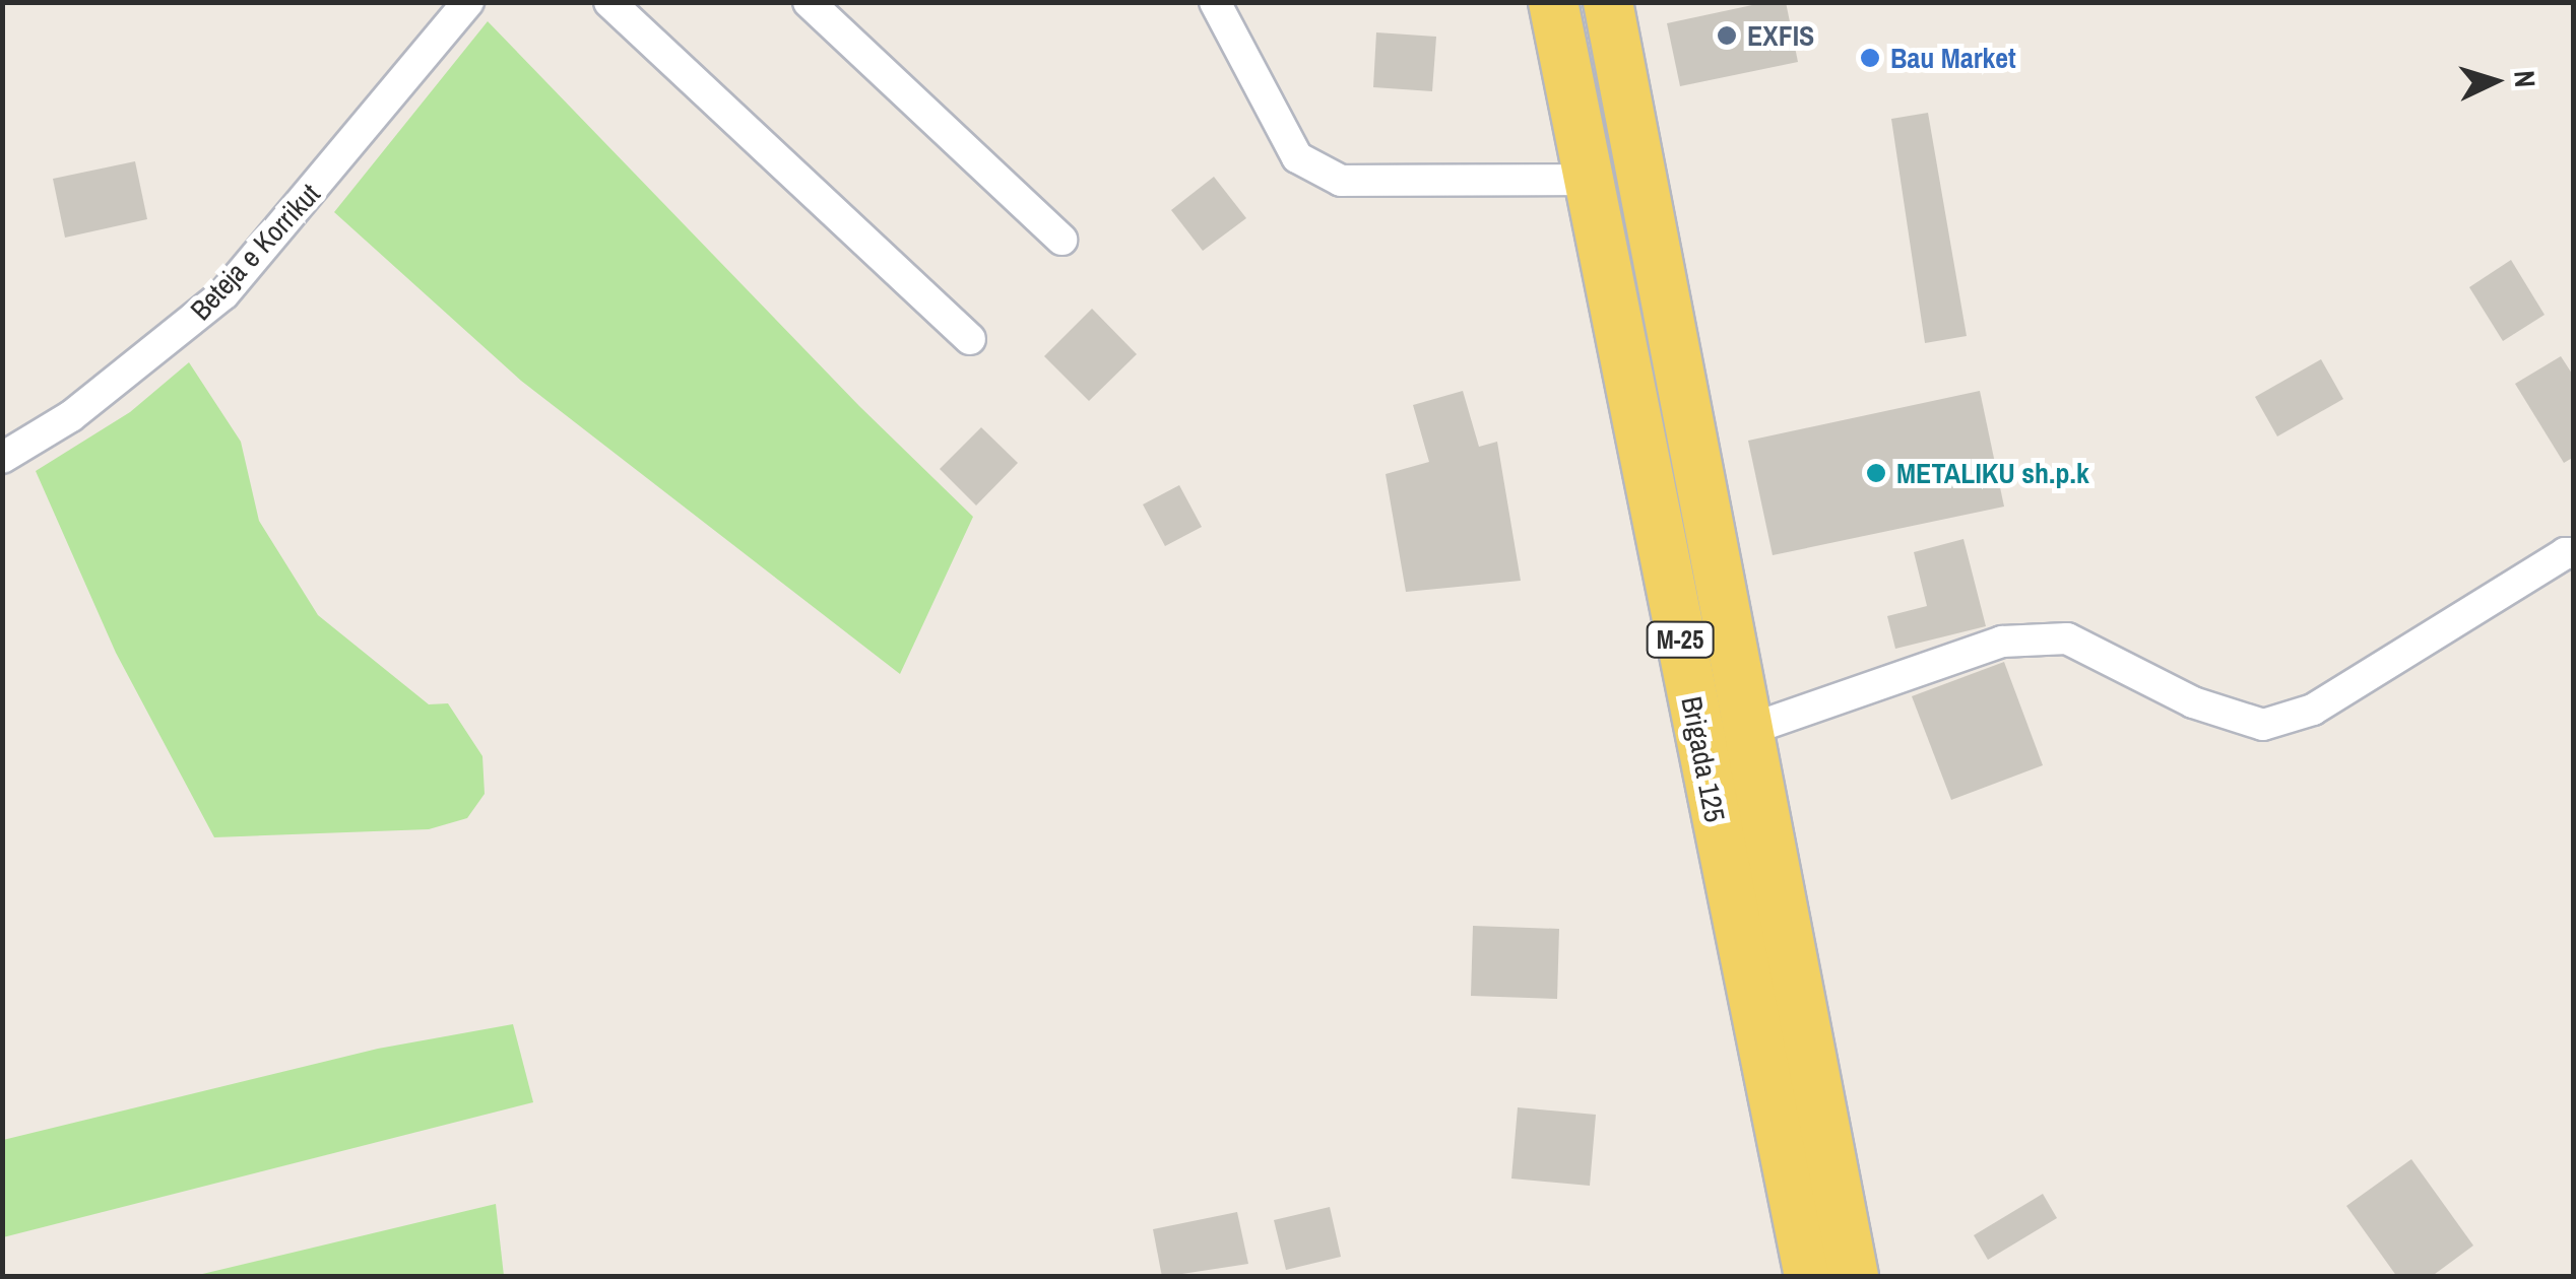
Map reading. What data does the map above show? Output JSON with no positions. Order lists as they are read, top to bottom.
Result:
{
  "streets": {
    "main road": ["M-25", "Brigada 125"],
    "street": ["Beteja e Korrikut"]
  },
  "places": ["EXFIS", "Bau Market", "METALIKU sh.p.k"],
  "north": "right"
}
